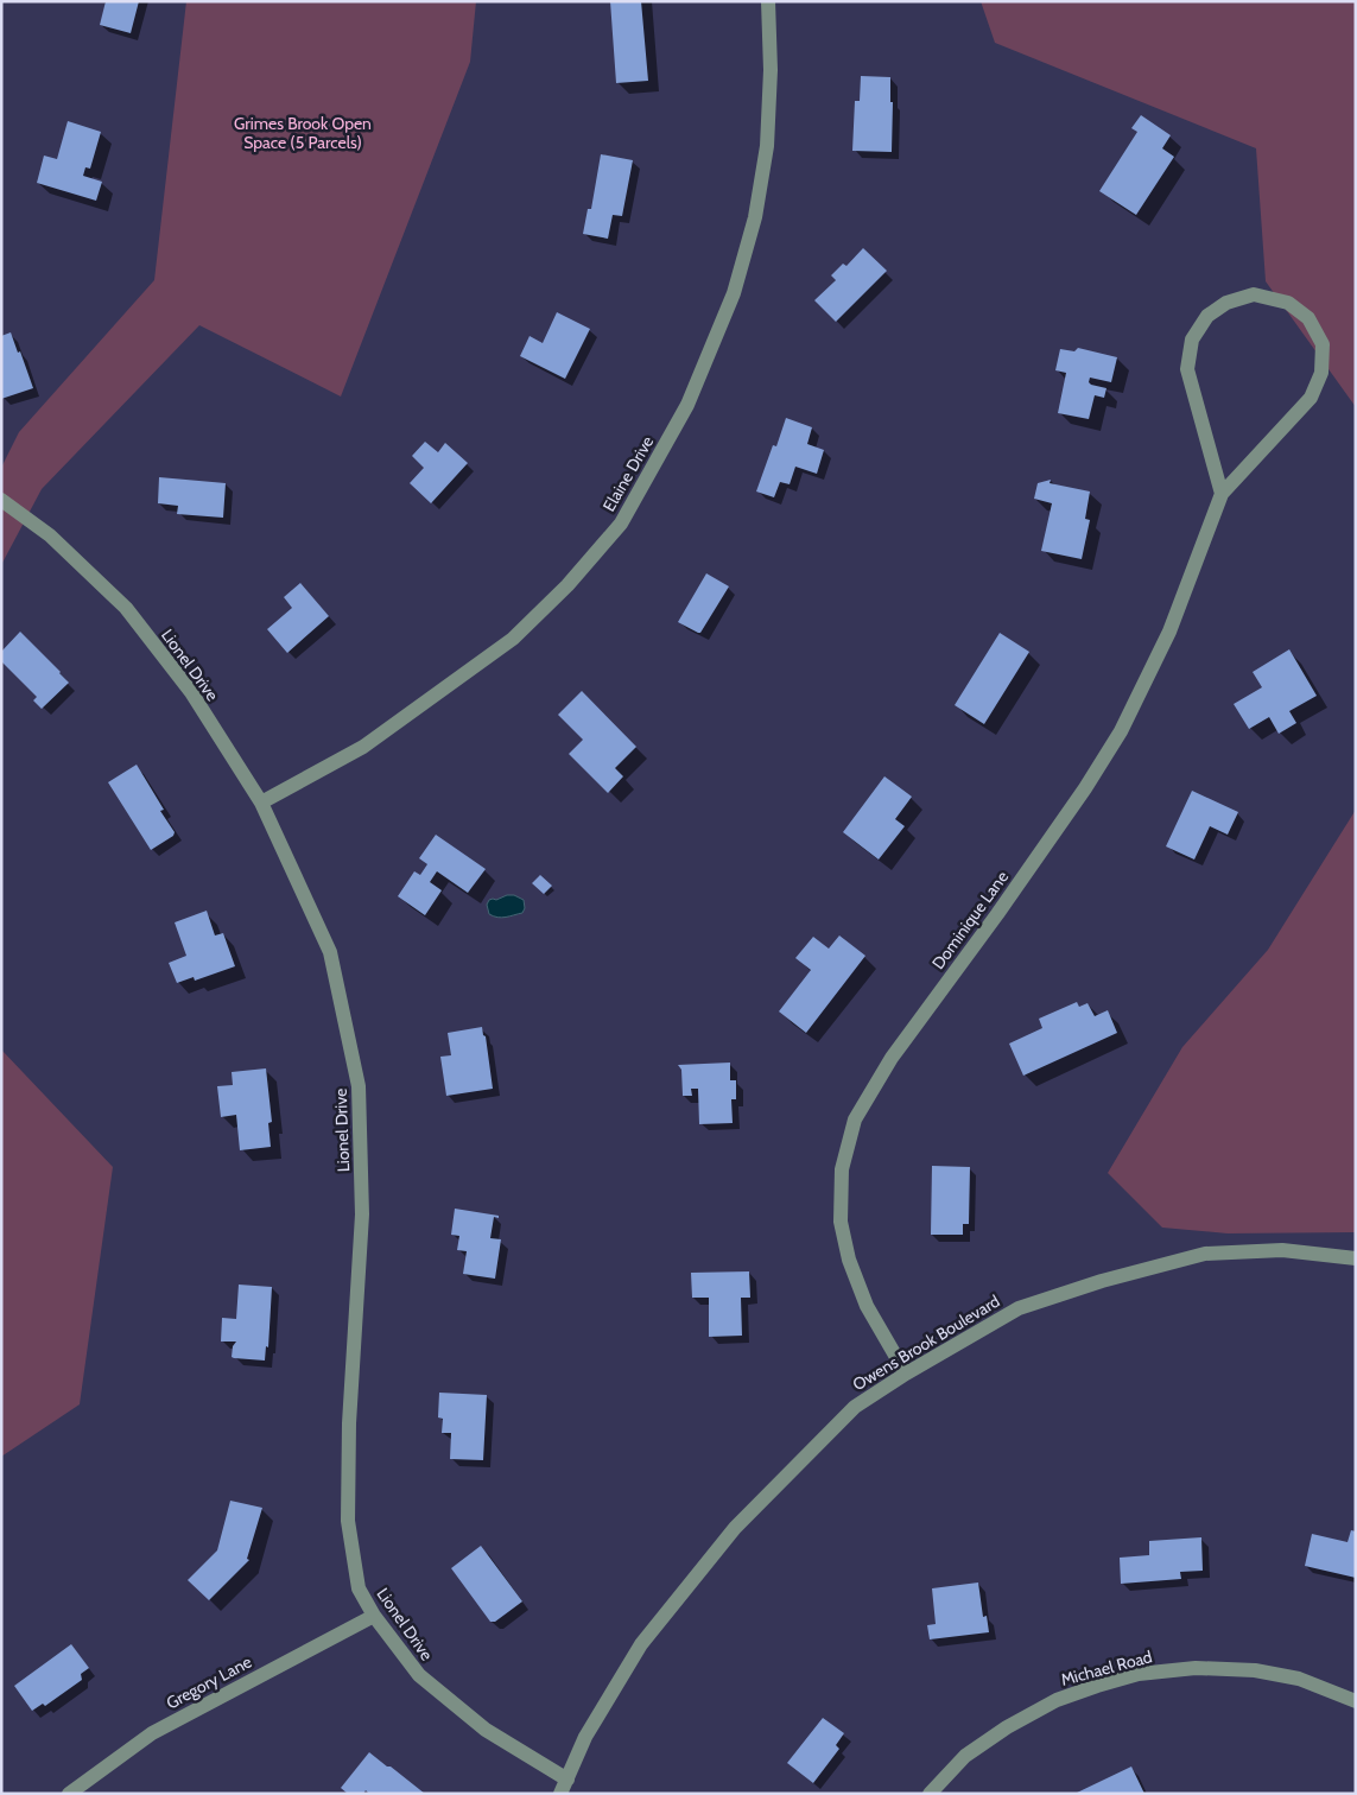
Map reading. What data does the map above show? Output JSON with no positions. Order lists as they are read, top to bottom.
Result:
{
  "streets": {
    "street": [
      "Elaine Drive",
      "Lionel Drive",
      "Dominique Lane",
      "Owens Brook Boulevard",
      "Michael Road",
      "Gregory Lane"
    ]
  },
  "crossings": [
    ["Elaine Drive", "Lionel Drive"],
    ["Lionel Drive", "Owens Brook Boulevard"],
    ["Lionel Drive", "Gregory Lane"],
    ["Dominique Lane", "Owens Brook Boulevard"]
  ],
  "parks": ["Grimes Brook Open Space (5 Parcels)"]
}
